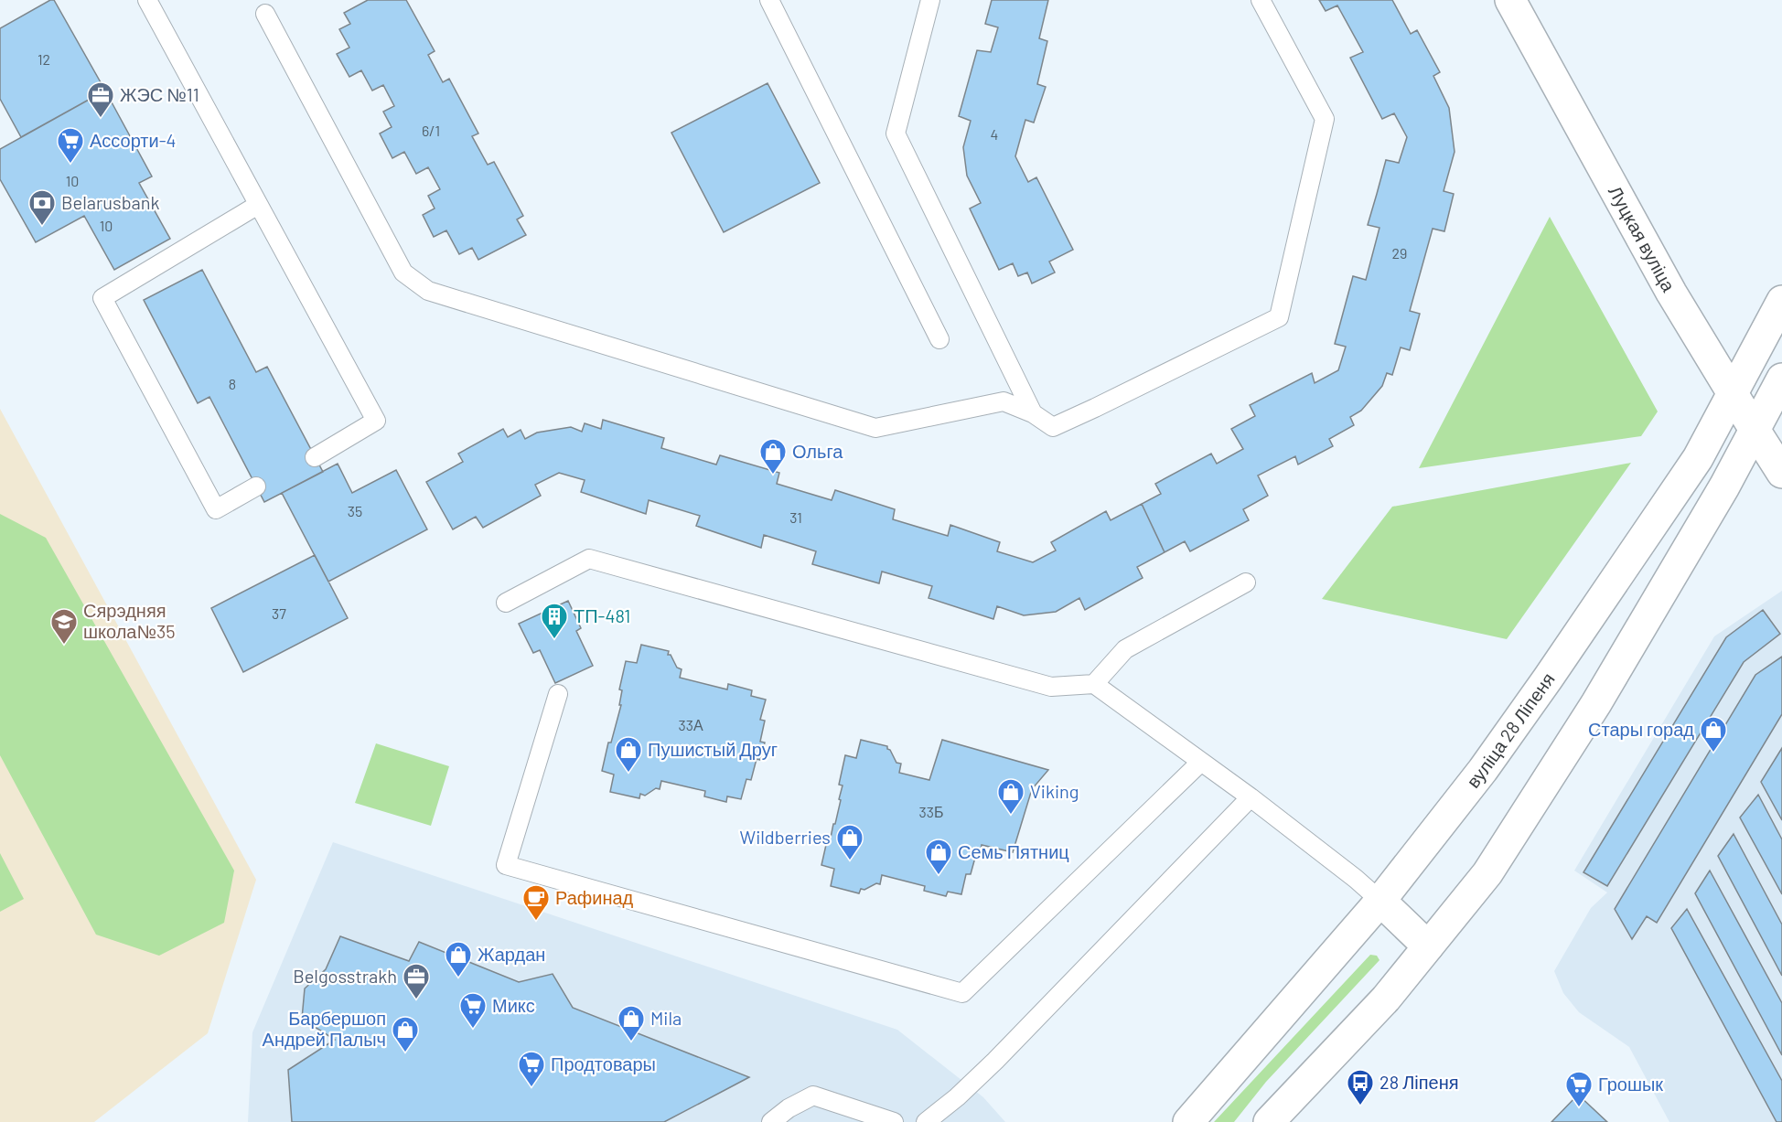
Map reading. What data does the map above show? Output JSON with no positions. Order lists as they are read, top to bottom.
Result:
{
  "streets": {
    "main road": ["Луцкая вуліца", "вуліца 28 Ліпеня"]
  },
  "crossings": [
    ["Луцкая вуліца", "вуліца 28 Ліпеня"]
  ],
  "places": {
    "office": ["ЖЭС №11", "Belgosstrakh"],
    "supermarket": [
      "Ассорти-4",
      "Микс",
      "Продтовары",
      "Грошык"
    ],
    "bank": ["Belarusbank"],
    "shop": [
      "Ольга",
      "Стары горад",
      "Пушистый Друг",
      "Viking",
      "Wildberries",
      "Семь Пятниц",
      "Жардан",
      "Mila",
      "Барбершоп Андрей Палыч"
    ],
    "building": ["ТП-481"],
    "school or university": ["Сярэдняя школа№35"],
    "cafe": ["Рафинад"],
    "bus stop": ["28 Ліпеня"]
  },
  "house_numbers": [
    "12",
    "6/1",
    "4",
    "10",
    "10",
    "29",
    "8",
    "35",
    "31",
    "37",
    "33А",
    "33Б"
  ]
}
